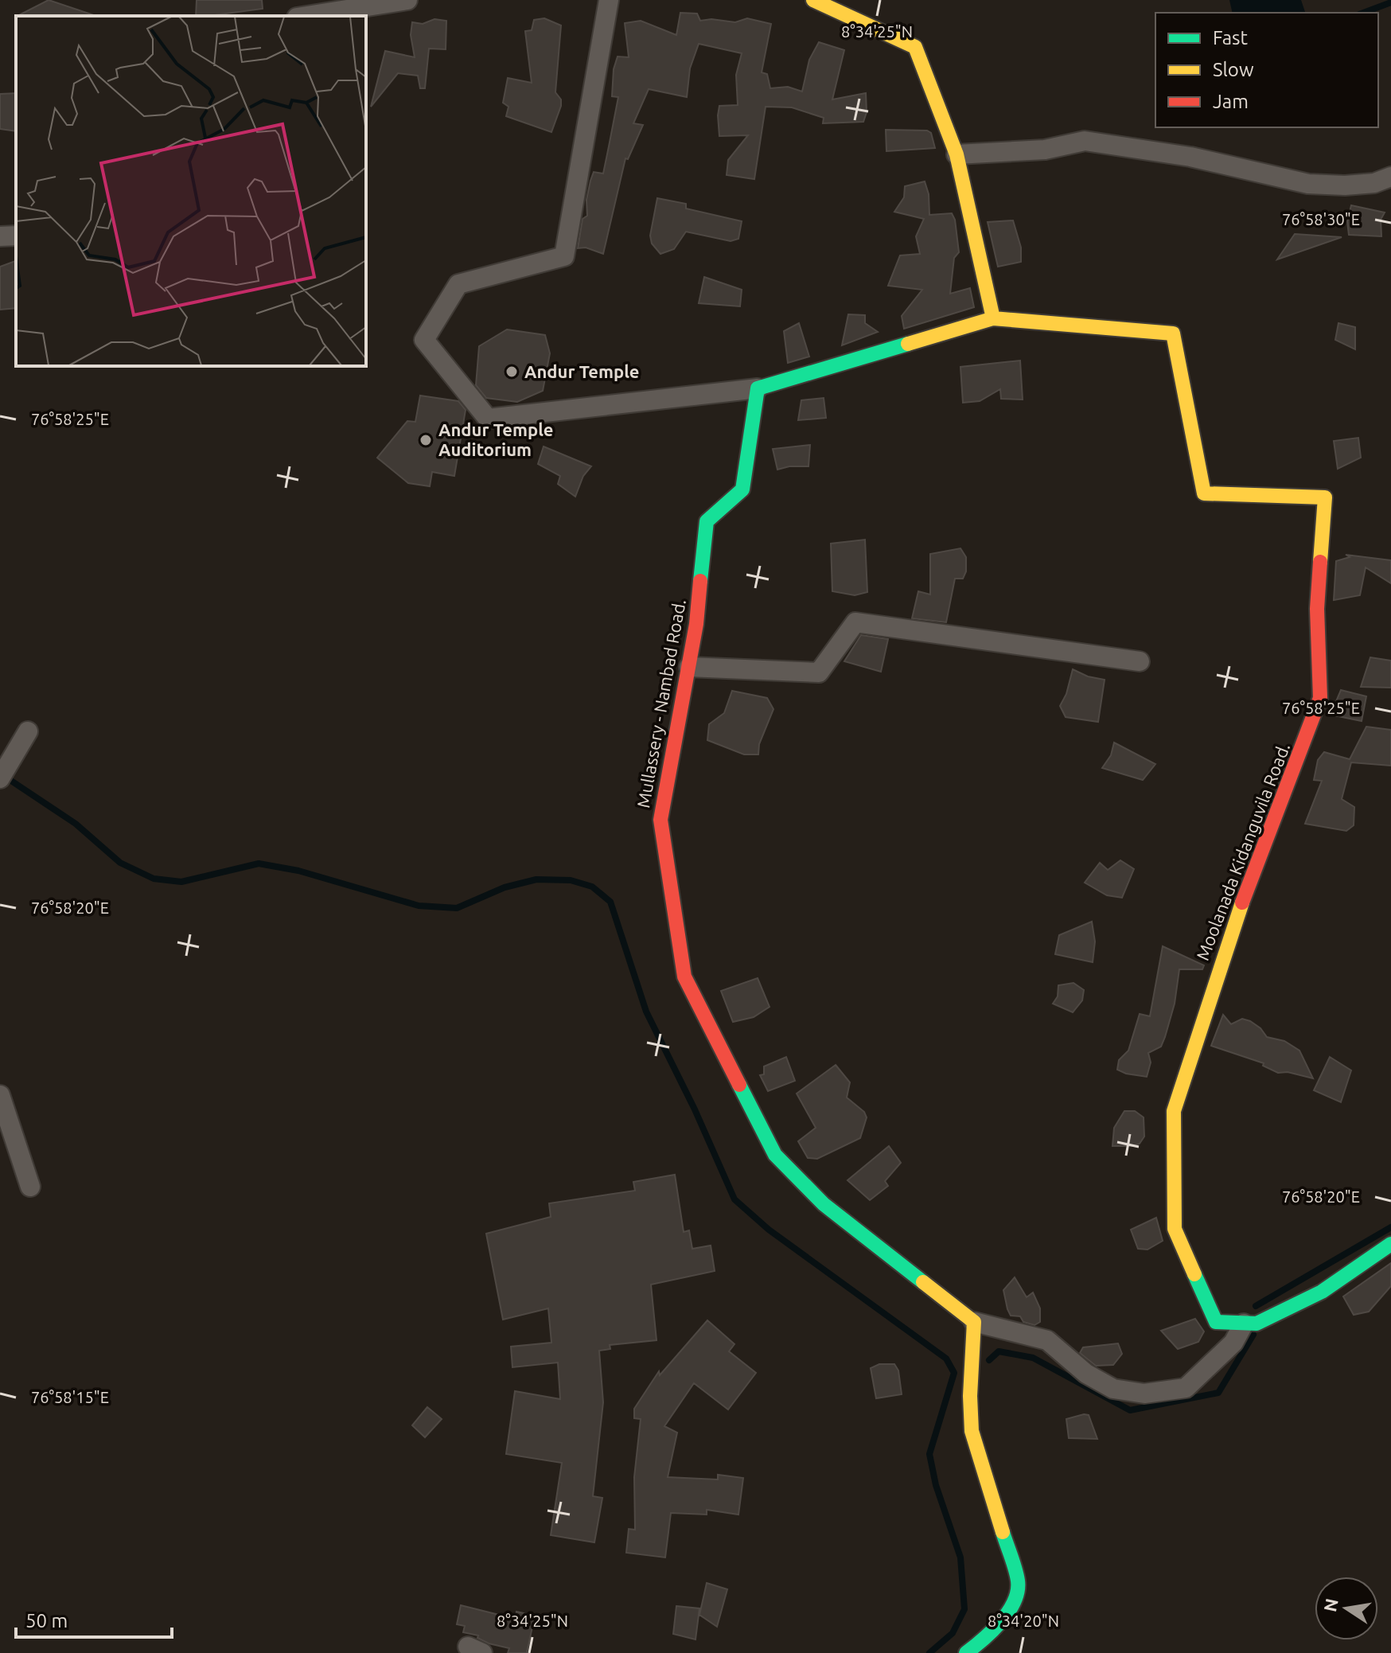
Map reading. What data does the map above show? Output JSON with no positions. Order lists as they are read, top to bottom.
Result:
{
  "streets": {
    "street": ["Mullassery - Nambad Road.", "Moolanada Kidanguvila Road."]
  },
  "places": ["Andur Temple", "Andur Temple Auditorium"],
  "legend": ["Fast", "Slow", "Jam"],
  "scale_bar": "50 m",
  "north": "left",
  "coordinates": [
    "8°34'25\"N",
    "76°58'30\"E",
    "76°58'25\"E",
    "76°58'20\"E",
    "76°58'15\"E",
    "8°34'20\"N"
  ]
}
